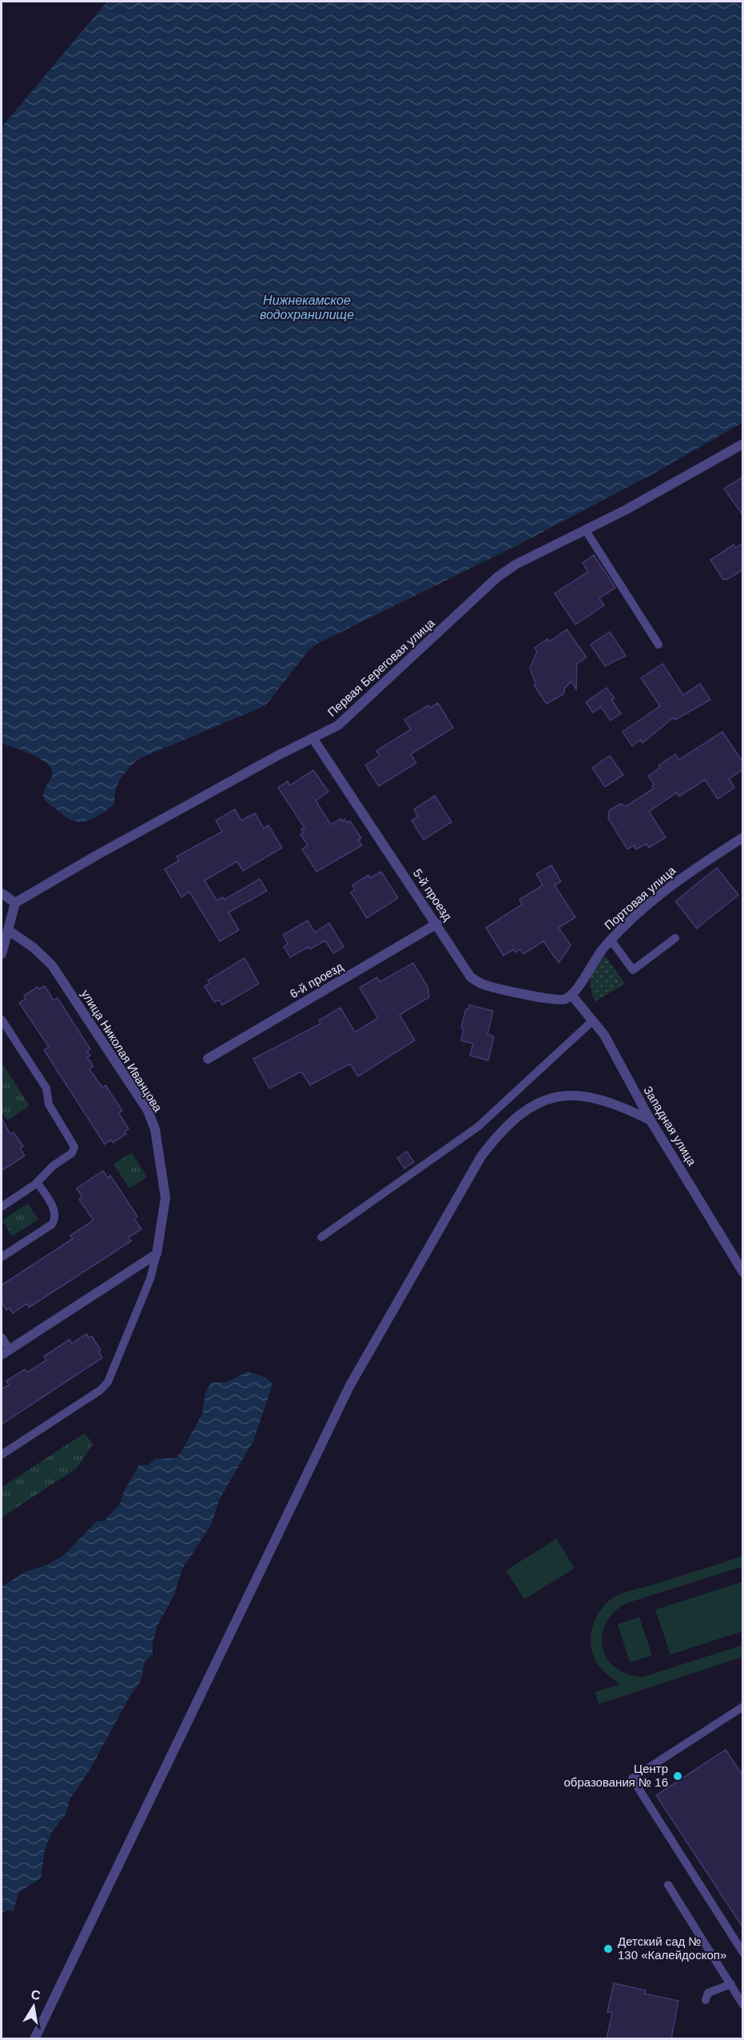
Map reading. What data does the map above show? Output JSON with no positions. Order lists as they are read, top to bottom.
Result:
{
  "streets": {
    "street": [
      "Первая Береговая улица",
      "5-й проезд",
      "Портовая улица",
      "6-й проезд",
      "улица Николая Иванцова",
      "Западная улица"
    ]
  },
  "crossings": [
    ["Первая Береговая улица", "5-й проезд"],
    ["5-й проезд", "Портовая улица"],
    ["5-й проезд", "6-й проезд"],
    ["5-й проезд", "Западная улица"],
    ["Портовая улица", "Западная улица"]
  ],
  "water": ["Нижнекамское водохранилище"],
  "places": ["Центр образования № 16", "Детский сад № 130 «Калейдоскоп»"],
  "north": "top"
}
